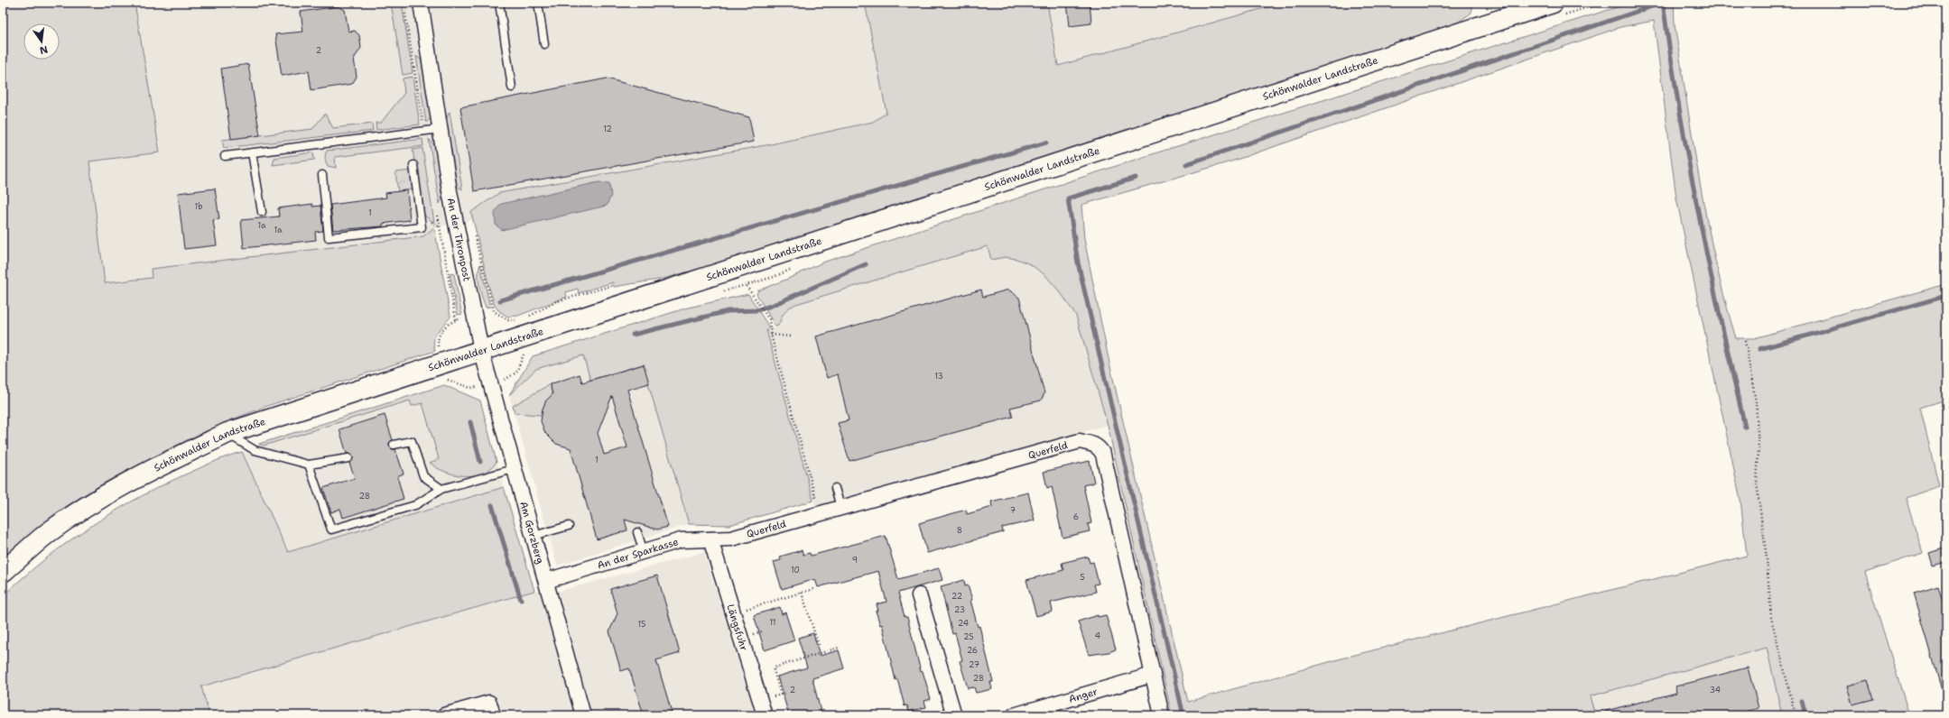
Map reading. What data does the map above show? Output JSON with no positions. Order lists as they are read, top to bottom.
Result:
{
  "streets": {
    "main road": ["Schönwalder Landstraße"],
    "street": [
      "An der Thronpost",
      "Querfeld",
      "Am Gorzberg",
      "An der Sparkasse",
      "Längsfuhr",
      "Anger"
    ]
  },
  "crossings": [
    ["Schönwalder Landstraße", "An der Thronpost"],
    ["Schönwalder Landstraße", "Am Gorzberg"],
    ["An der Thronpost", "Am Gorzberg"],
    ["Querfeld", "An der Sparkasse"],
    ["Querfeld", "Anger"],
    ["Am Gorzberg", "An der Sparkasse"],
    ["An der Sparkasse", "Längsfuhr"]
  ],
  "house_numbers": [
    "2",
    "12",
    "1b",
    "1",
    "1a",
    "1a",
    "13",
    "1",
    "28",
    "7",
    "6",
    "8",
    "9",
    "10",
    "5",
    "22",
    "23",
    "11",
    "24",
    "15",
    "4",
    "25",
    "26",
    "27",
    "28",
    "2",
    "34"
  ],
  "north": "bottom"
}
